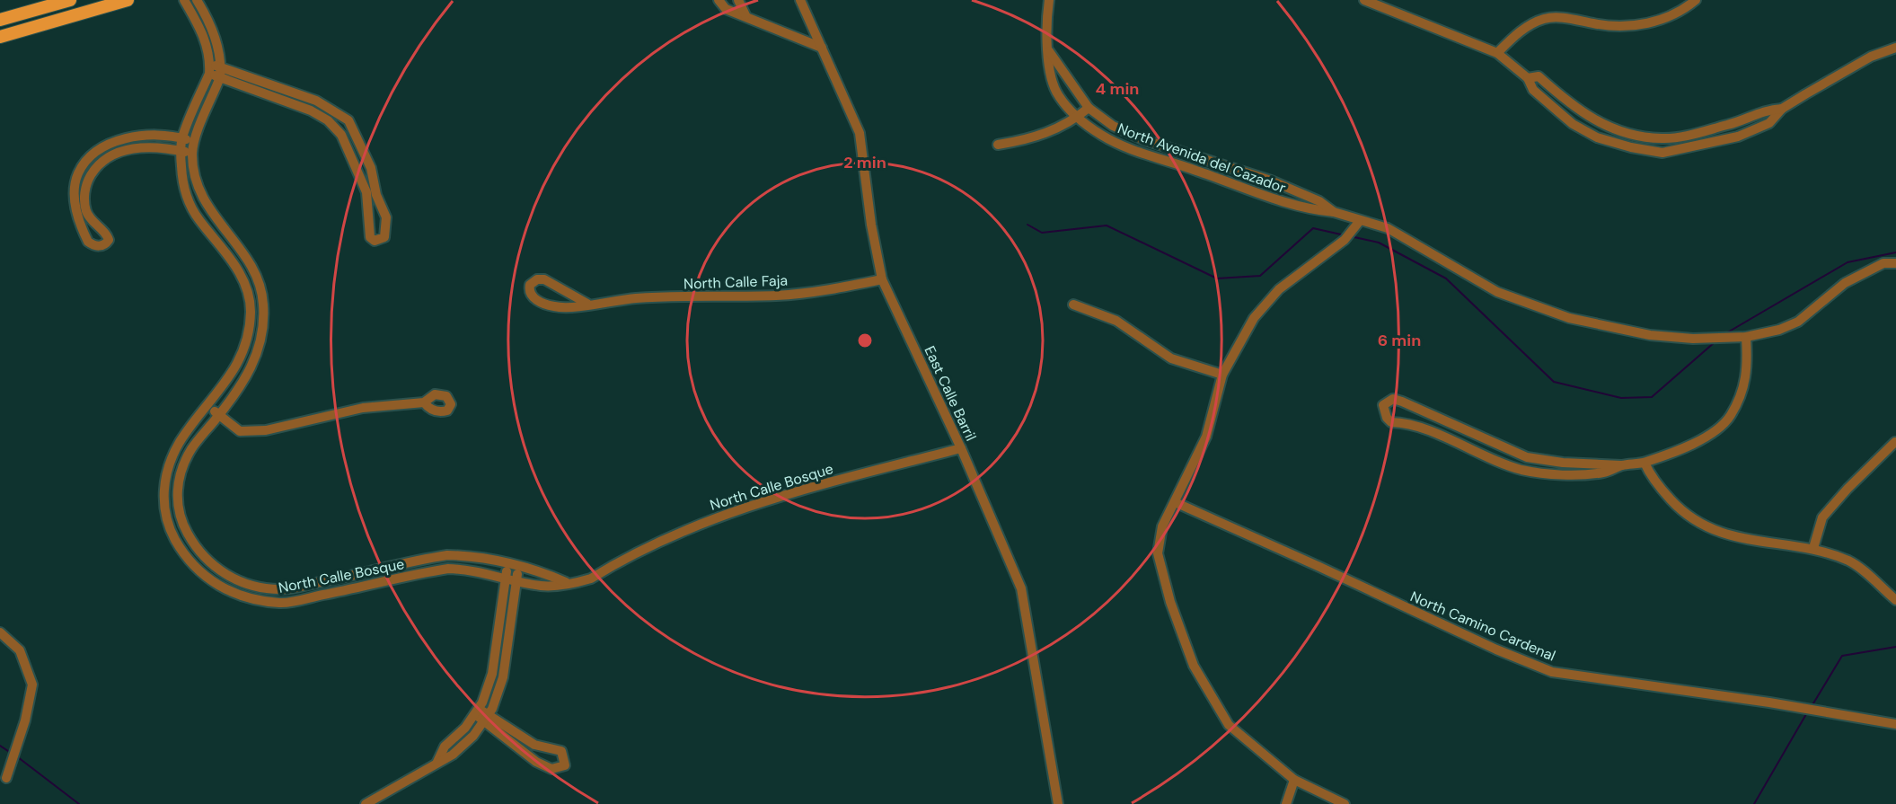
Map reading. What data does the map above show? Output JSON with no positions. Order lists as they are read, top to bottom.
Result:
{
  "streets": {
    "street": [
      "North Avenida del Cazador",
      "North Calle Faja",
      "East Calle Barril",
      "North Calle Bosque",
      "North Camino Cardenal"
    ]
  },
  "crossings": [
    ["North Calle Faja", "East Calle Barril"],
    ["East Calle Barril", "North Calle Bosque"]
  ],
  "rings": ["4 min", "2 min", "6 min"]
}
